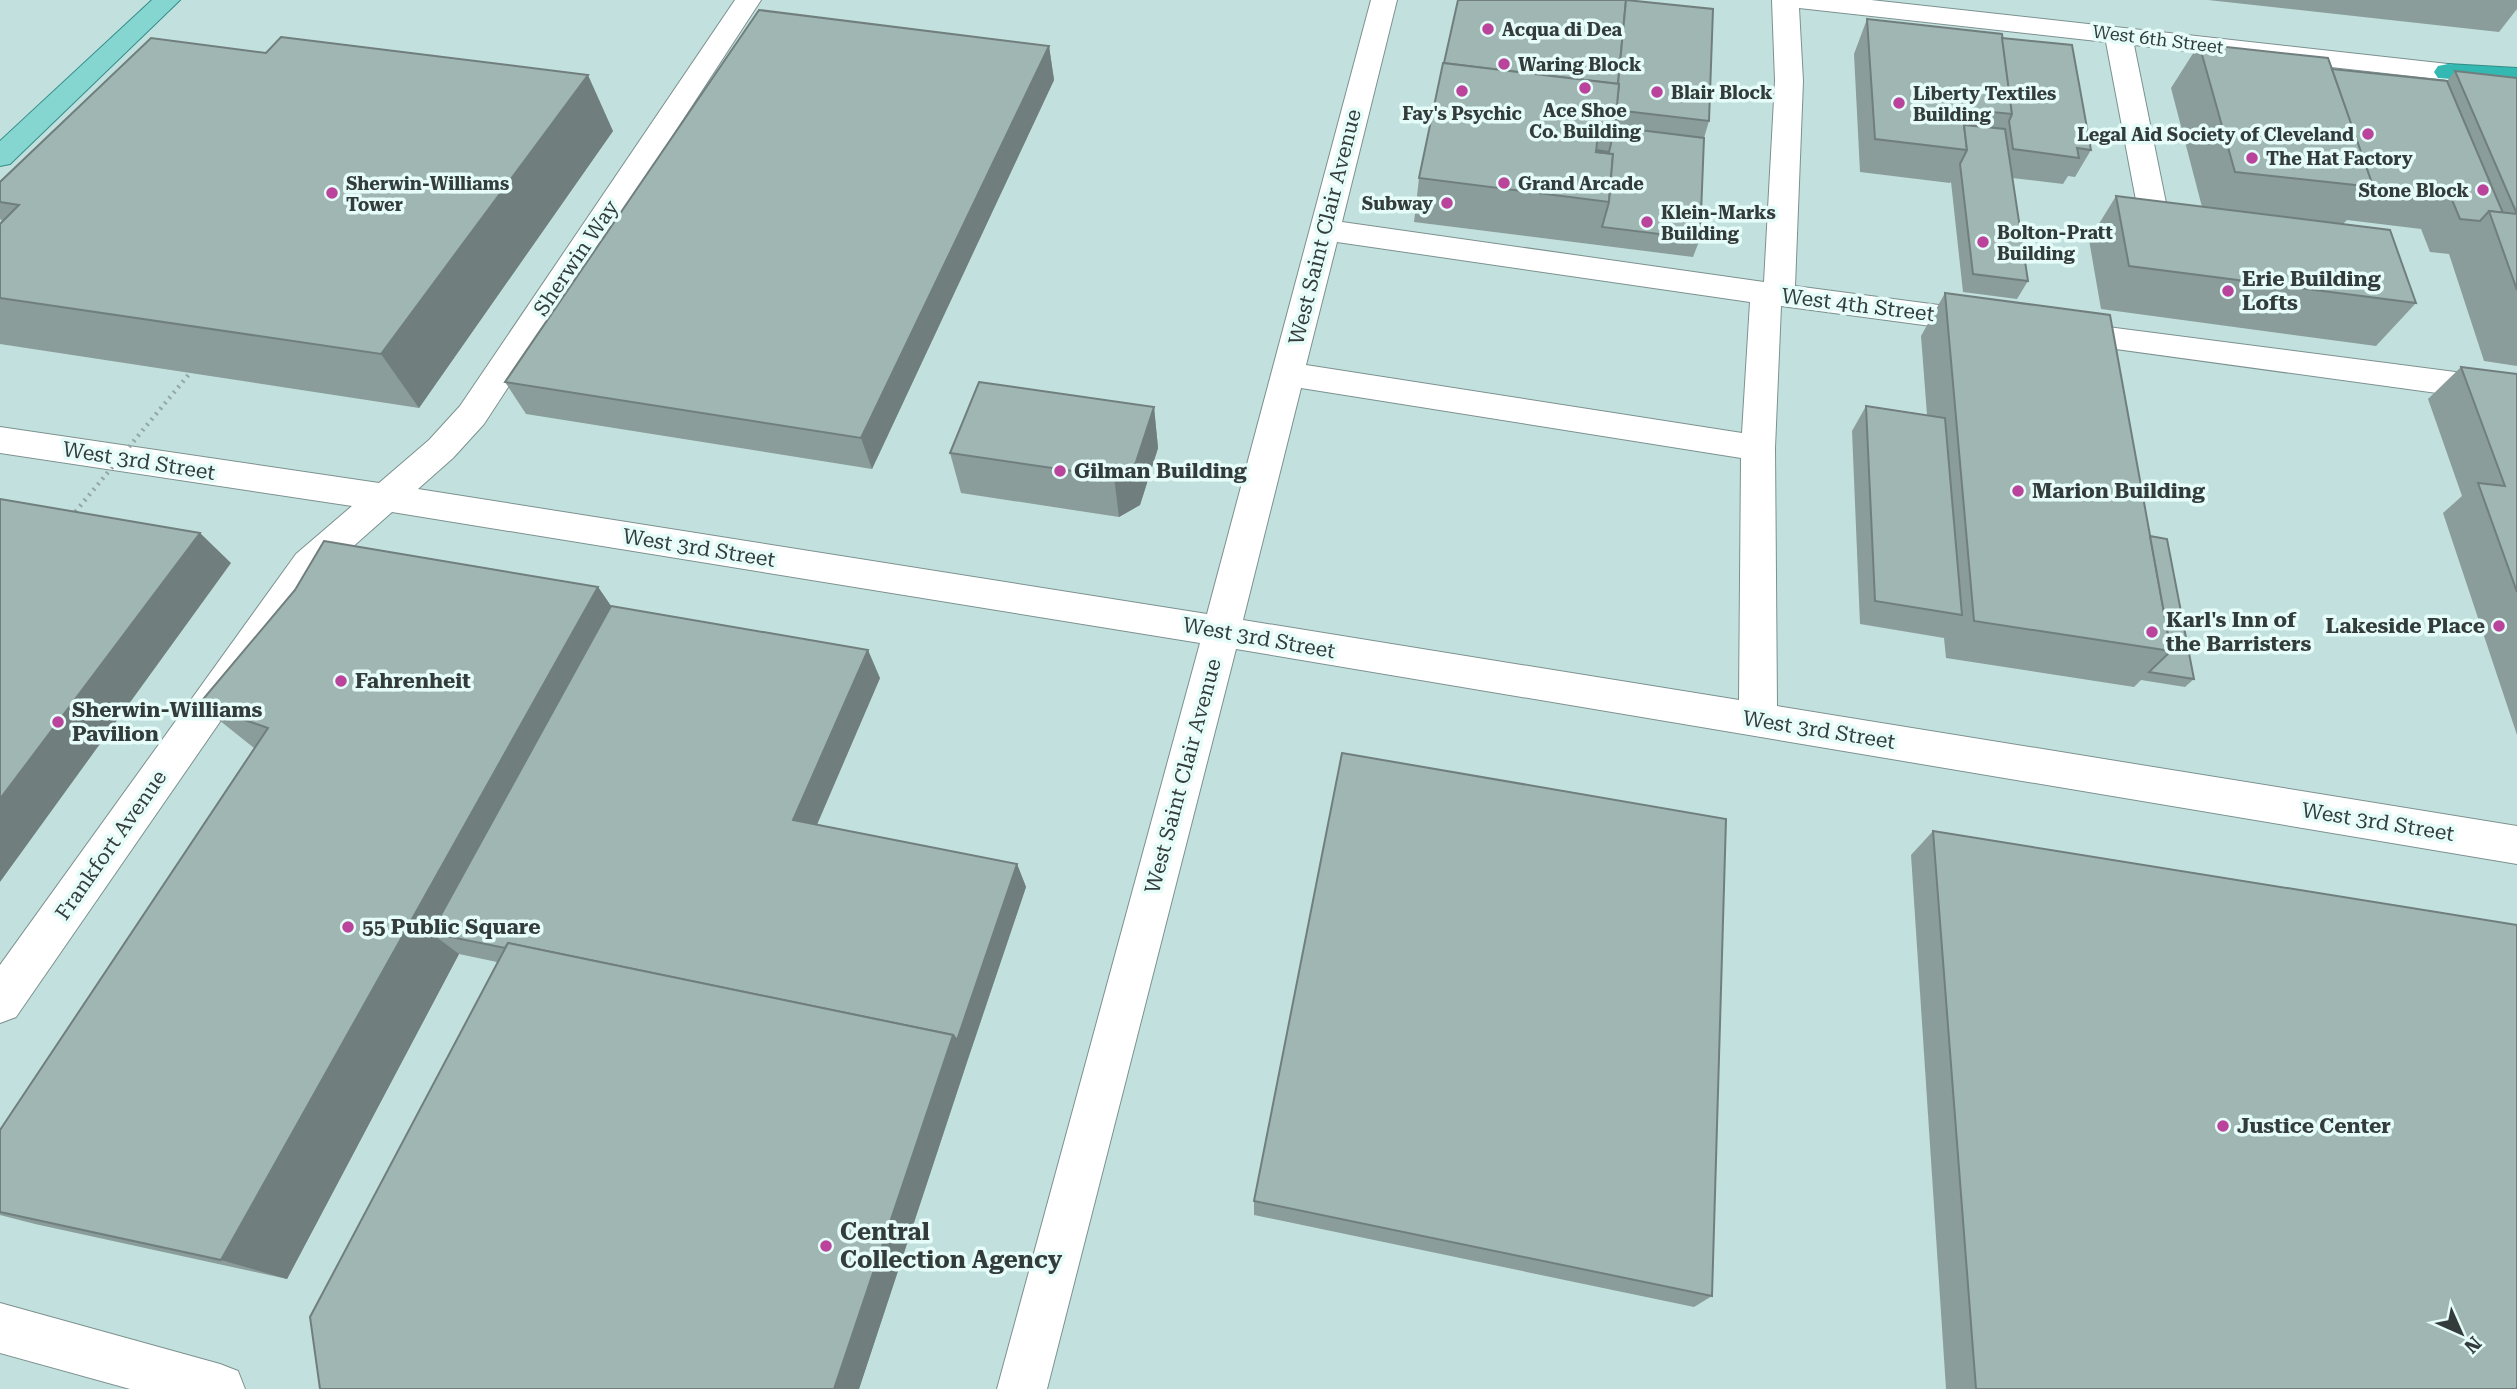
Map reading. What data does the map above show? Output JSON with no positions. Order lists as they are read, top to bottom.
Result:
{
  "streets": {
    "street": [
      "West 6th Street",
      "West Saint Clair Avenue",
      "Sherwin Way",
      "West 4th Street",
      "West 3rd Street",
      "Frankfort Avenue"
    ]
  },
  "crossings": [
    ["West Saint Clair Avenue", "West 4th Street"],
    ["West Saint Clair Avenue", "West 3rd Street"],
    ["Sherwin Way", "West 3rd Street"],
    ["Sherwin Way", "Frankfort Avenue"],
    ["West 3rd Street", "Frankfort Avenue"]
  ],
  "places": [
    "Acqua di Dea",
    "Waring Block",
    "Ace Shoe Co. Building",
    "Fay's Psychic",
    "Blair Block",
    "Liberty Textiles Building",
    "Legal Aid Society of Cleveland",
    "The Hat Factory",
    "Grand Arcade",
    "Stone Block",
    "Sherwin-Williams Tower",
    "Subway",
    "Klein-Marks Building",
    "Bolton-Pratt Building",
    "Erie Building Lofts",
    "Gilman Building",
    "Marion Building",
    "Lakeside Place",
    "Karl's Inn of the Barristers",
    "Fahrenheit",
    "Sherwin-Williams Pavilion",
    "55 Public Square",
    "Justice Center",
    "Central Collection Agency"
  ],
  "north": "bottom right"
}
